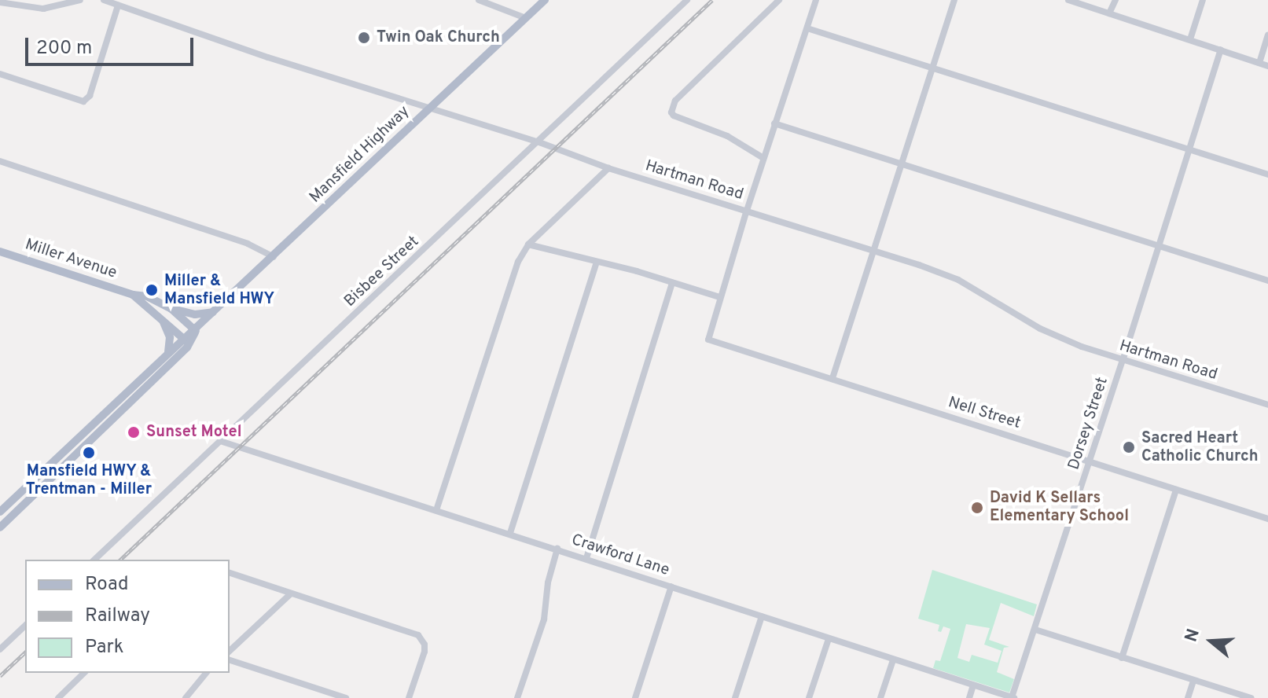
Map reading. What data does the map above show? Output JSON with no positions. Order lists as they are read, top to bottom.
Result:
{
  "streets": {
    "main road": ["Mansfield Highway", "Miller Avenue"],
    "street": [
      "Hartman Road",
      "Bisbee Street",
      "Nell Street",
      "Dorsey Street",
      "Crawford Lane"
    ]
  },
  "crossings": [
    ["Mansfield Highway", "Hartman Road"],
    ["Mansfield Highway", "Miller Avenue"],
    ["Hartman Road", "Bisbee Street"],
    ["Hartman Road", "Dorsey Street"],
    ["Bisbee Street", "Crawford Lane"],
    ["Nell Street", "Dorsey Street"],
    ["Dorsey Street", "Crawford Lane"]
  ],
  "places": [
    "Twin Oak Church",
    "Miller & Mansfield HWY",
    "Sunset Motel",
    "Sacred Heart Catholic Church",
    "Mansfield HWY & Trentman - Miller",
    "David K Sellars Elementary School"
  ],
  "legend": ["Road", "Railway", "Park"],
  "scale_bar": "200 m",
  "north": "left"
}
